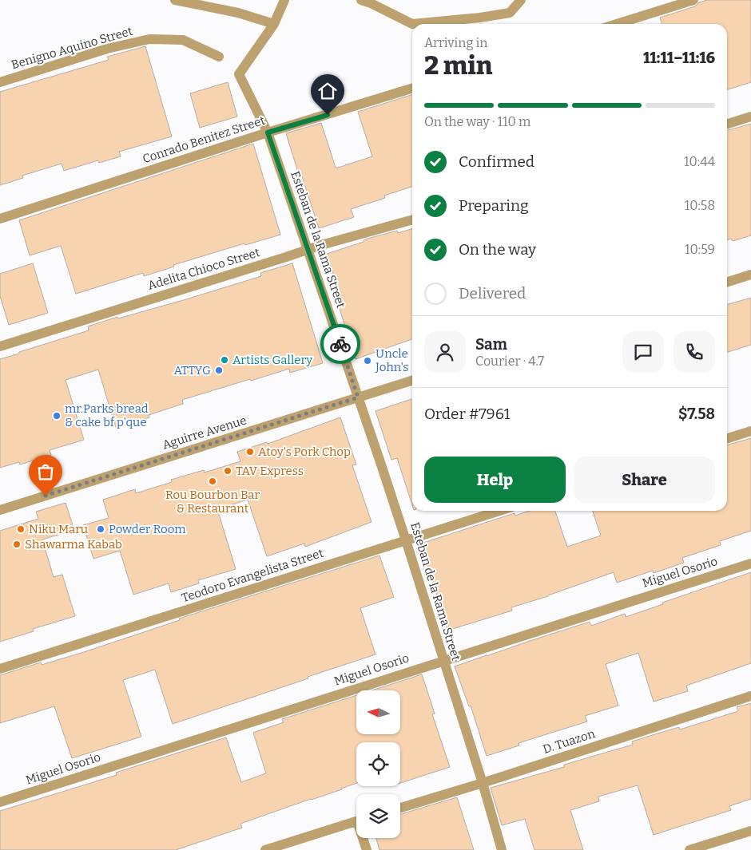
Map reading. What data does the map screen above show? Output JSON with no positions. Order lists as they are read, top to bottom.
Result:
{
  "streets": {
    "street": [
      "Benigno Aquino Street",
      "Conrado Benitez Street",
      "Esteban de la Rama Street",
      "Adelita Chioco Street",
      "Aguirre Avenue",
      "Miguel Osorio",
      "Teodoro Evangelista Street",
      "D. Tuazon"
    ]
  },
  "crossings": [
    ["Conrado Benitez Street", "Esteban de la Rama Street"],
    ["Esteban de la Rama Street", "Adelita Chioco Street"],
    ["Esteban de la Rama Street", "Aguirre Avenue"],
    ["Esteban de la Rama Street", "Miguel Osorio"],
    ["Esteban de la Rama Street", "Teodoro Evangelista Street"],
    ["Esteban de la Rama Street", "D. Tuazon"]
  ],
  "places": [
    "Artists Gallery",
    "Uncle John's",
    "ATTYG",
    "mr.Parks bread & cake bf p'que",
    "Atoy's Pork Chop",
    "TAV Express",
    "Rou Bourbon Bar & Restaurant",
    "Niku Maru",
    "Powder Room",
    "Shawarma Kabab"
  ],
  "north": "left",
  "page": {
    "heading": ["2 min", "Arriving in", "11:11–11:16"],
    "panel": [
      "Sam",
      "Courier · 4.7",
      "Order #7961",
      "$7.58"
    ],
    "bar": "On the way · 110 m",
    "list": [
      ["Confirmed", "10:44"],
      ["Preparing", "10:58"],
      ["On the way", "10:59"],
      "Delivered"
    ],
    "buttons": ["Help", "Share"]
  }
}
